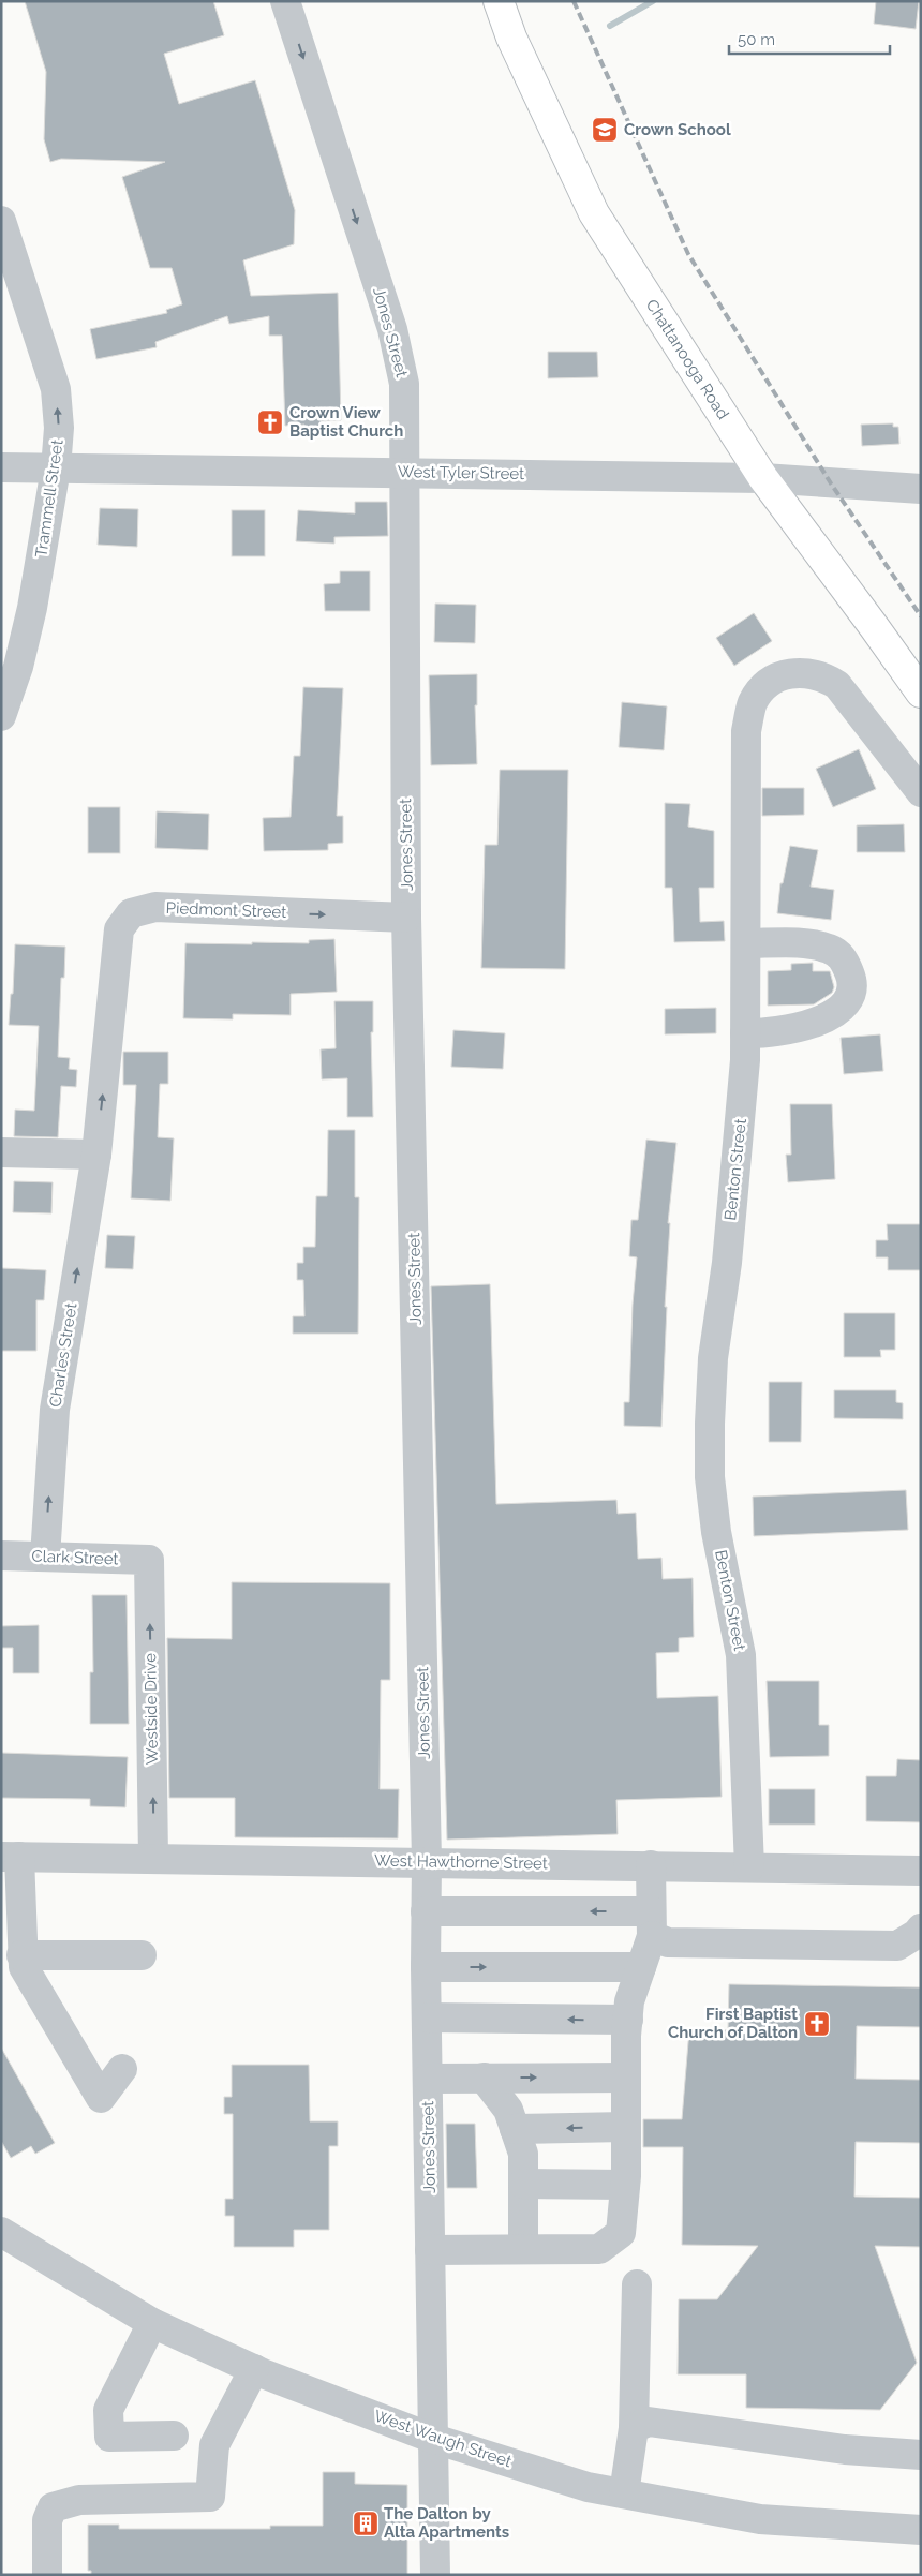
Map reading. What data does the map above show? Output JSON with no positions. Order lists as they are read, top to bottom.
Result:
{
  "streets": {
    "main road": ["Chattanooga Road"],
    "street": [
      "Jones Street",
      "West Tyler Street",
      "Trammell Street",
      "Piedmont Street",
      "Benton Street",
      "Charles Street",
      "Clark Street",
      "Westside Drive",
      "West Hawthorne Street",
      "West Waugh Street"
    ]
  },
  "crossings": [
    ["Jones Street", "West Tyler Street"],
    ["Jones Street", "Piedmont Street"],
    ["Jones Street", "West Hawthorne Street"],
    ["Jones Street", "West Waugh Street"],
    ["Chattanooga Road", "West Tyler Street"],
    ["West Tyler Street", "Trammell Street"],
    ["Piedmont Street", "Charles Street"],
    ["Benton Street", "West Hawthorne Street"],
    ["Charles Street", "Clark Street"],
    ["Clark Street", "Westside Drive"],
    ["Westside Drive", "West Hawthorne Street"]
  ],
  "one_way": ["Trammell Street", "Charles Street", "Westside Drive"],
  "places": {
    "school or university": ["Crown School"],
    "church": ["Crown View Baptist Church", "First Baptist Church of Dalton"],
    "building": ["The Dalton by Alta Apartments"]
  },
  "scale_bar": "50 m"
}
